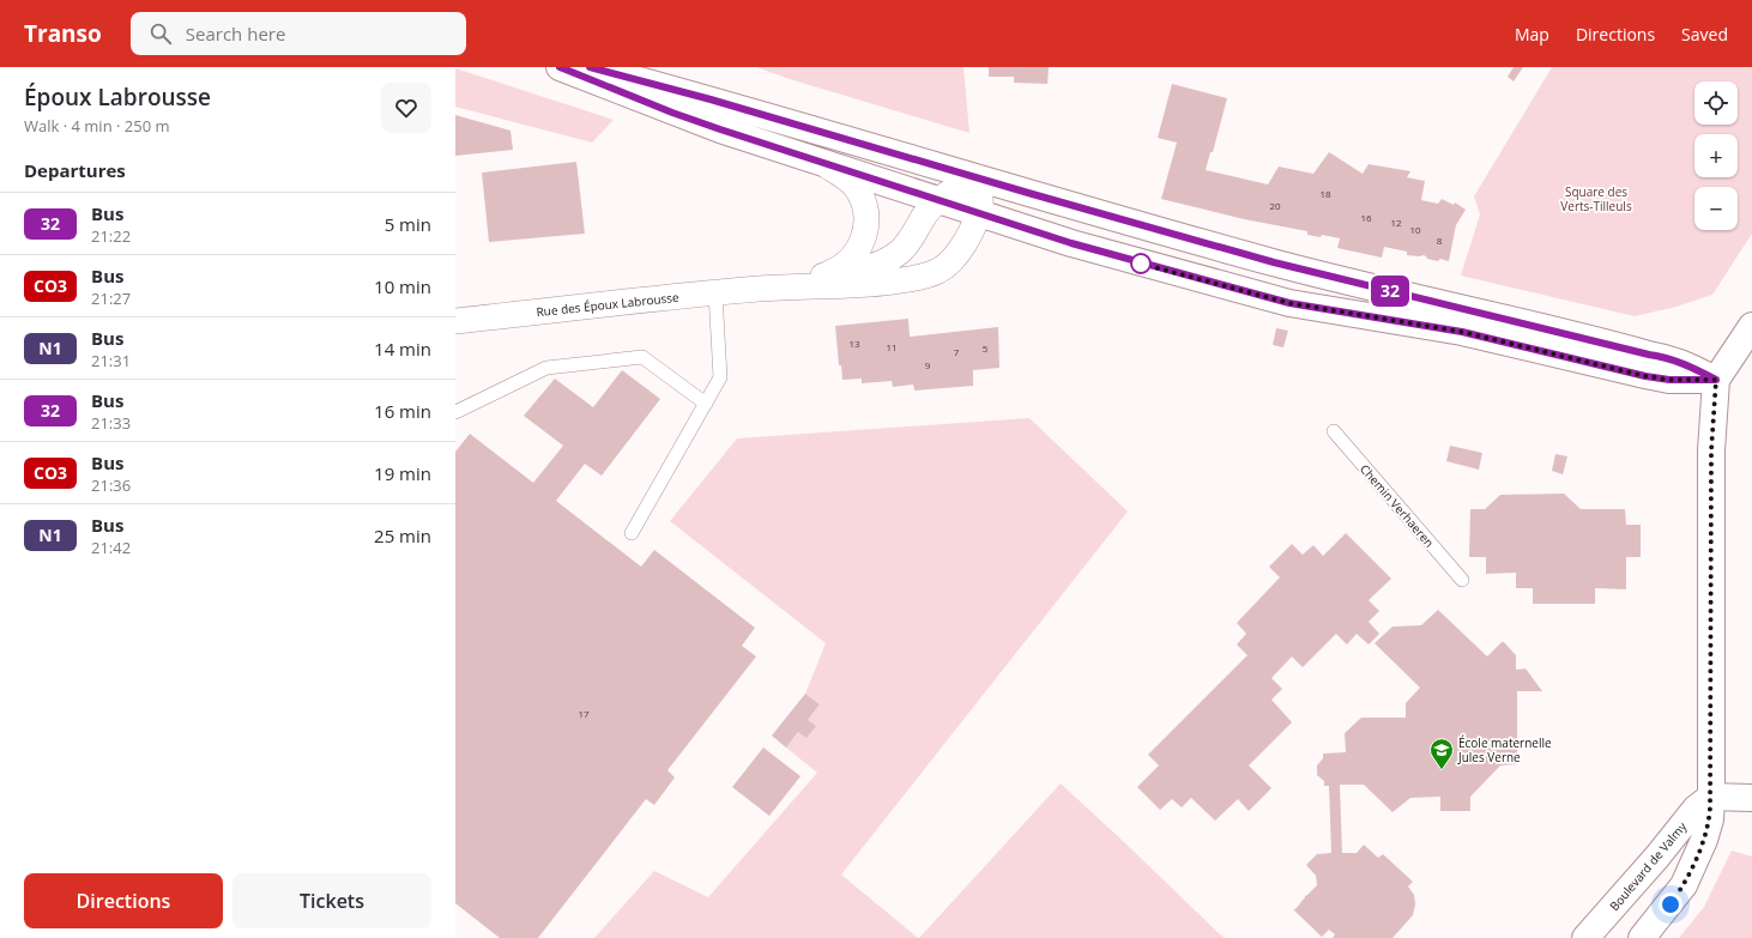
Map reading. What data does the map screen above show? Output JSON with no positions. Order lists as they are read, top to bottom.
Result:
{
  "streets": {
    "main road": ["Rue des Époux Labrousse", "Boulevard de Valmy"],
    "lane": ["Chemin Verhaeren"]
  },
  "crossings": [
    ["Rue des Époux Labrousse", "Boulevard de Valmy"]
  ],
  "parks": ["Square des Verts-Tilleuls"],
  "places": {
    "school or university": ["École maternelle Jules Verne"]
  },
  "lines": ["bus line 32"],
  "house_numbers": [
    "18",
    "20",
    "16",
    "12",
    "10",
    "8",
    "13",
    "11",
    "5",
    "7",
    "9",
    "17"
  ],
  "page": {
    "header": "Transo",
    "search": "Search here",
    "nav": ["Map", "Directions", "Saved"],
    "heading": [
      ["Époux Labrousse", "Walk · 4 min · 250 m"],
      "Departures"
    ],
    "on_map": "32",
    "map_buttons": ["+", "−"],
    "list": [
      {
        "mark": "32",
        "name": "Bus",
        "note": "21:22",
        "value": "5 min"
      },
      {
        "mark": "CO3",
        "name": "Bus",
        "note": "21:27",
        "value": "10 min"
      },
      {
        "mark": "N1",
        "name": "Bus",
        "note": "21:31",
        "value": "14 min"
      },
      {
        "mark": "32",
        "name": "Bus",
        "note": "21:33",
        "value": "16 min"
      },
      {
        "mark": "CO3",
        "name": "Bus",
        "note": "21:36",
        "value": "19 min"
      },
      {
        "mark": "N1",
        "name": "Bus",
        "note": "21:42",
        "value": "25 min"
      }
    ],
    "buttons": ["Directions", "Tickets"]
  }
}
